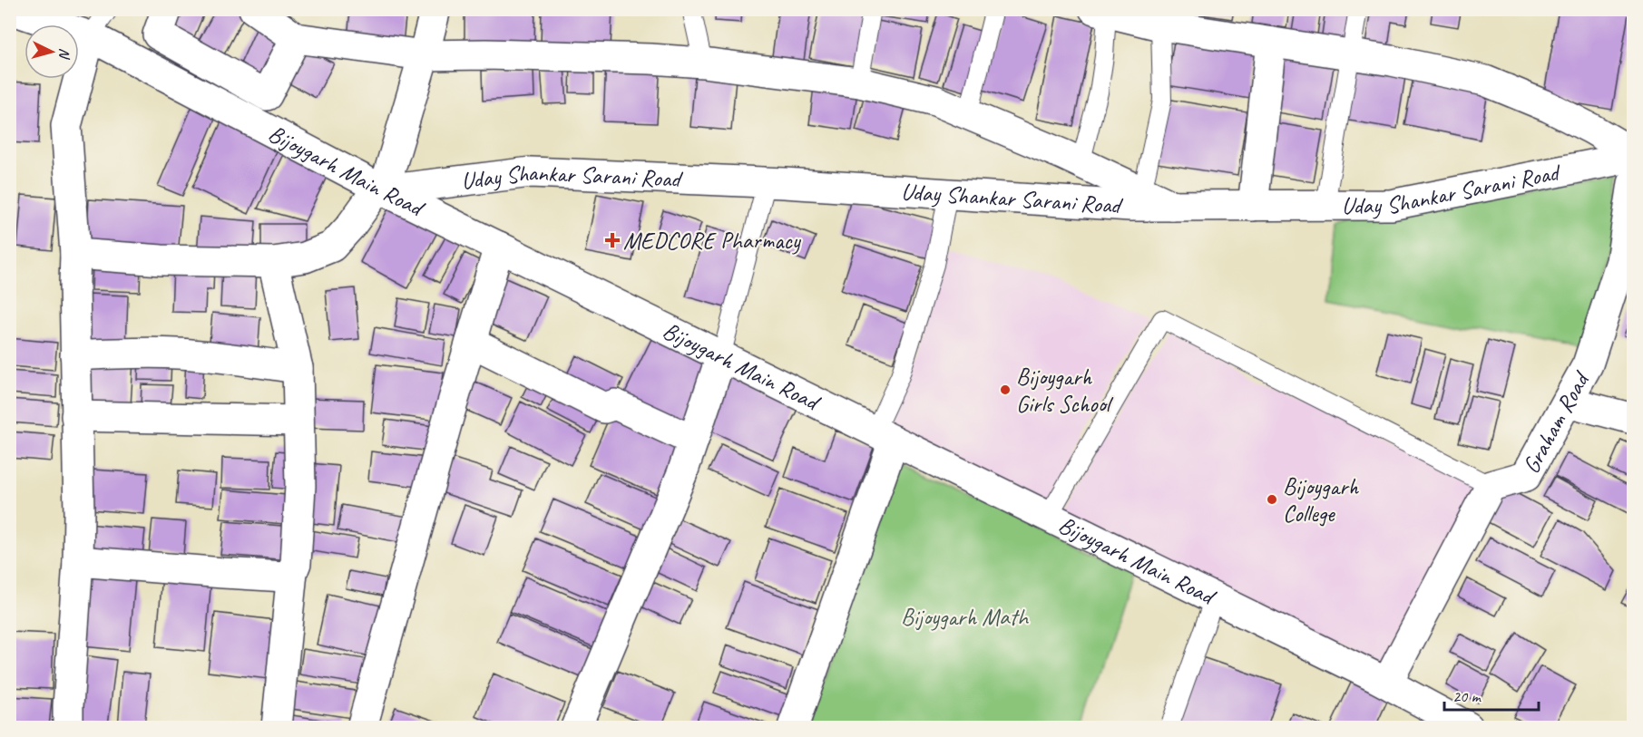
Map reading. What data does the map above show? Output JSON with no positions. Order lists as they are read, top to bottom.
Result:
{
  "streets": {
    "street": ["Bijoygarh Main Road", "Uday Shankar Sarani Road", "Graham Road"]
  },
  "crossings": [
    ["Bijoygarh Main Road", "Uday Shankar Sarani Road"],
    ["Bijoygarh Main Road", "Graham Road"]
  ],
  "parks": ["Bijoygarh Math"],
  "places": {
    "health": ["MEDCORE Pharmacy"],
    "other": ["Bijoygarh Girls School", "Bijoygarh College"]
  },
  "scale_bar": "20 m",
  "north": "right"
}
